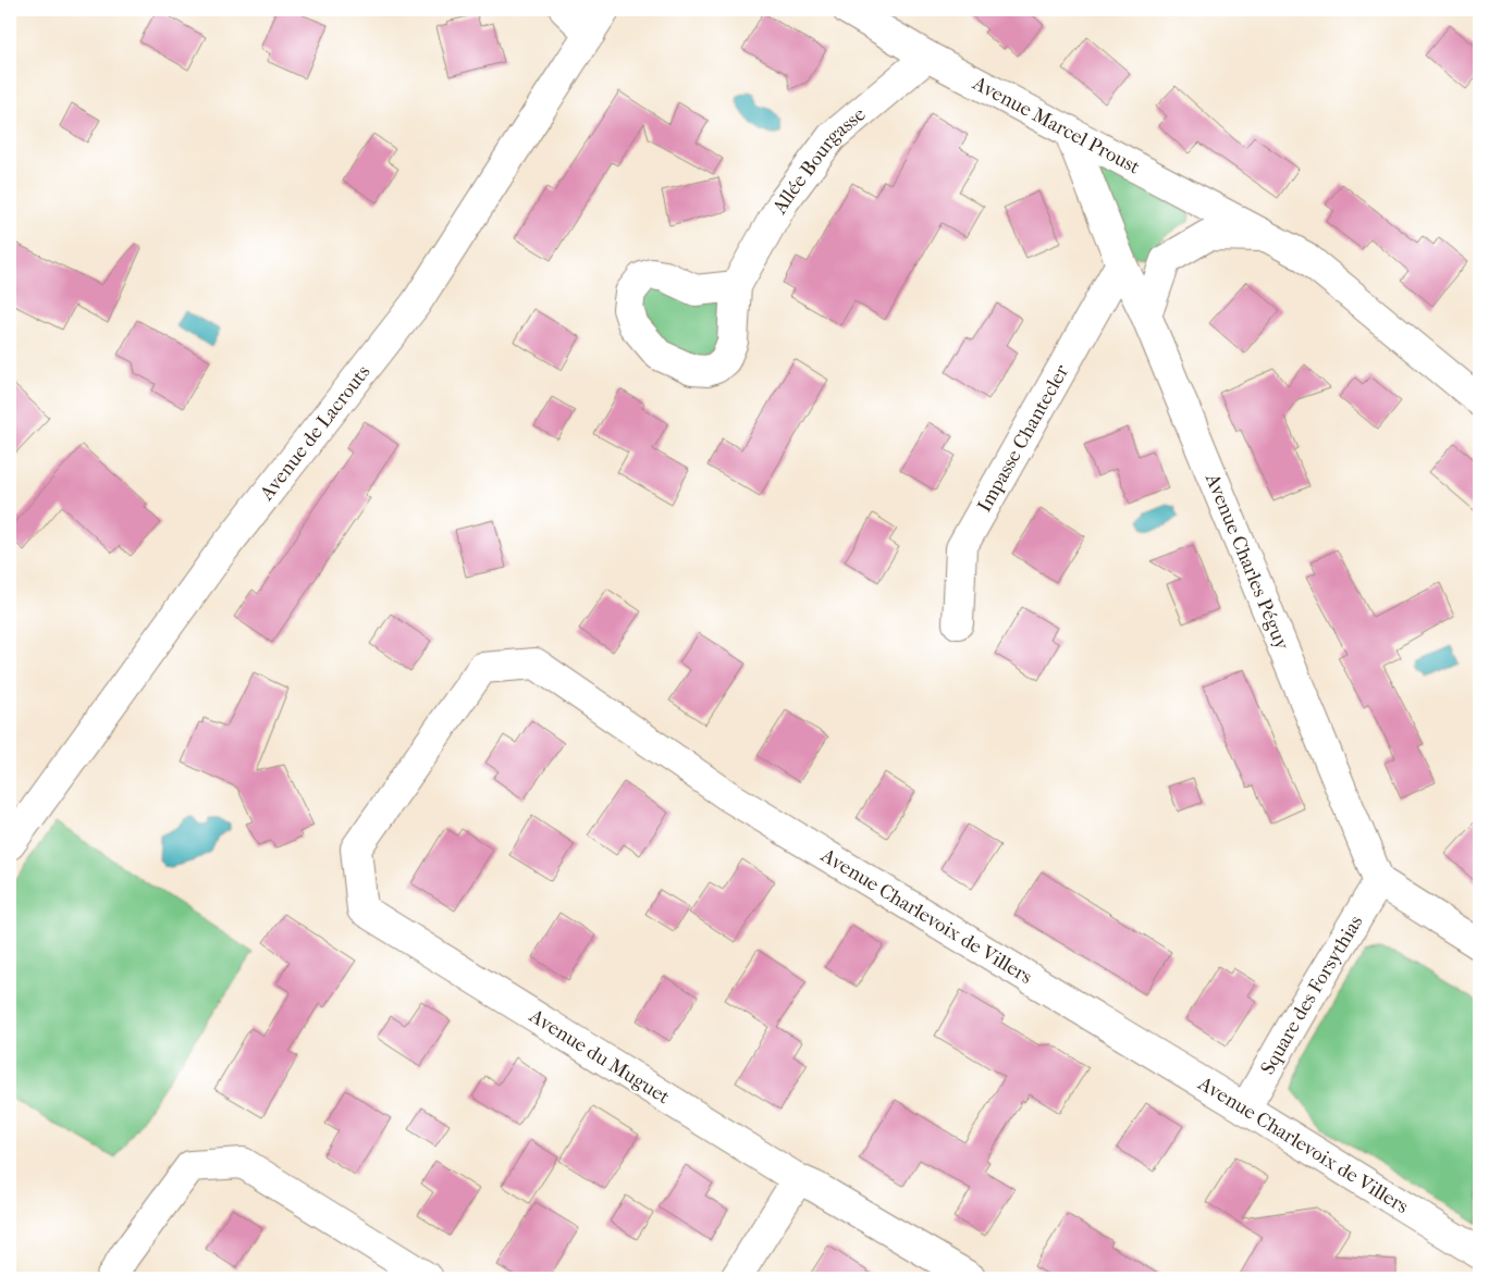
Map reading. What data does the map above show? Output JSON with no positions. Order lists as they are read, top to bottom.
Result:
{
  "streets": {
    "street": [
      "Avenue Marcel Proust",
      "Allée Bourgasse",
      "Avenue de Lacrouts",
      "Impasse Chantecler",
      "Avenue Charles Péguy",
      "Avenue Charlevoix de Villers",
      "Square des Forsythias",
      "Avenue du Muguet"
    ]
  },
  "crossings": [
    ["Avenue Marcel Proust", "Allée Bourgasse"],
    ["Avenue Marcel Proust", "Avenue Charles Péguy"],
    ["Impasse Chantecler", "Avenue Charles Péguy"],
    ["Avenue Charles Péguy", "Square des Forsythias"],
    ["Avenue Charlevoix de Villers", "Square des Forsythias"],
    ["Avenue Charlevoix de Villers", "Avenue du Muguet"]
  ]
}
